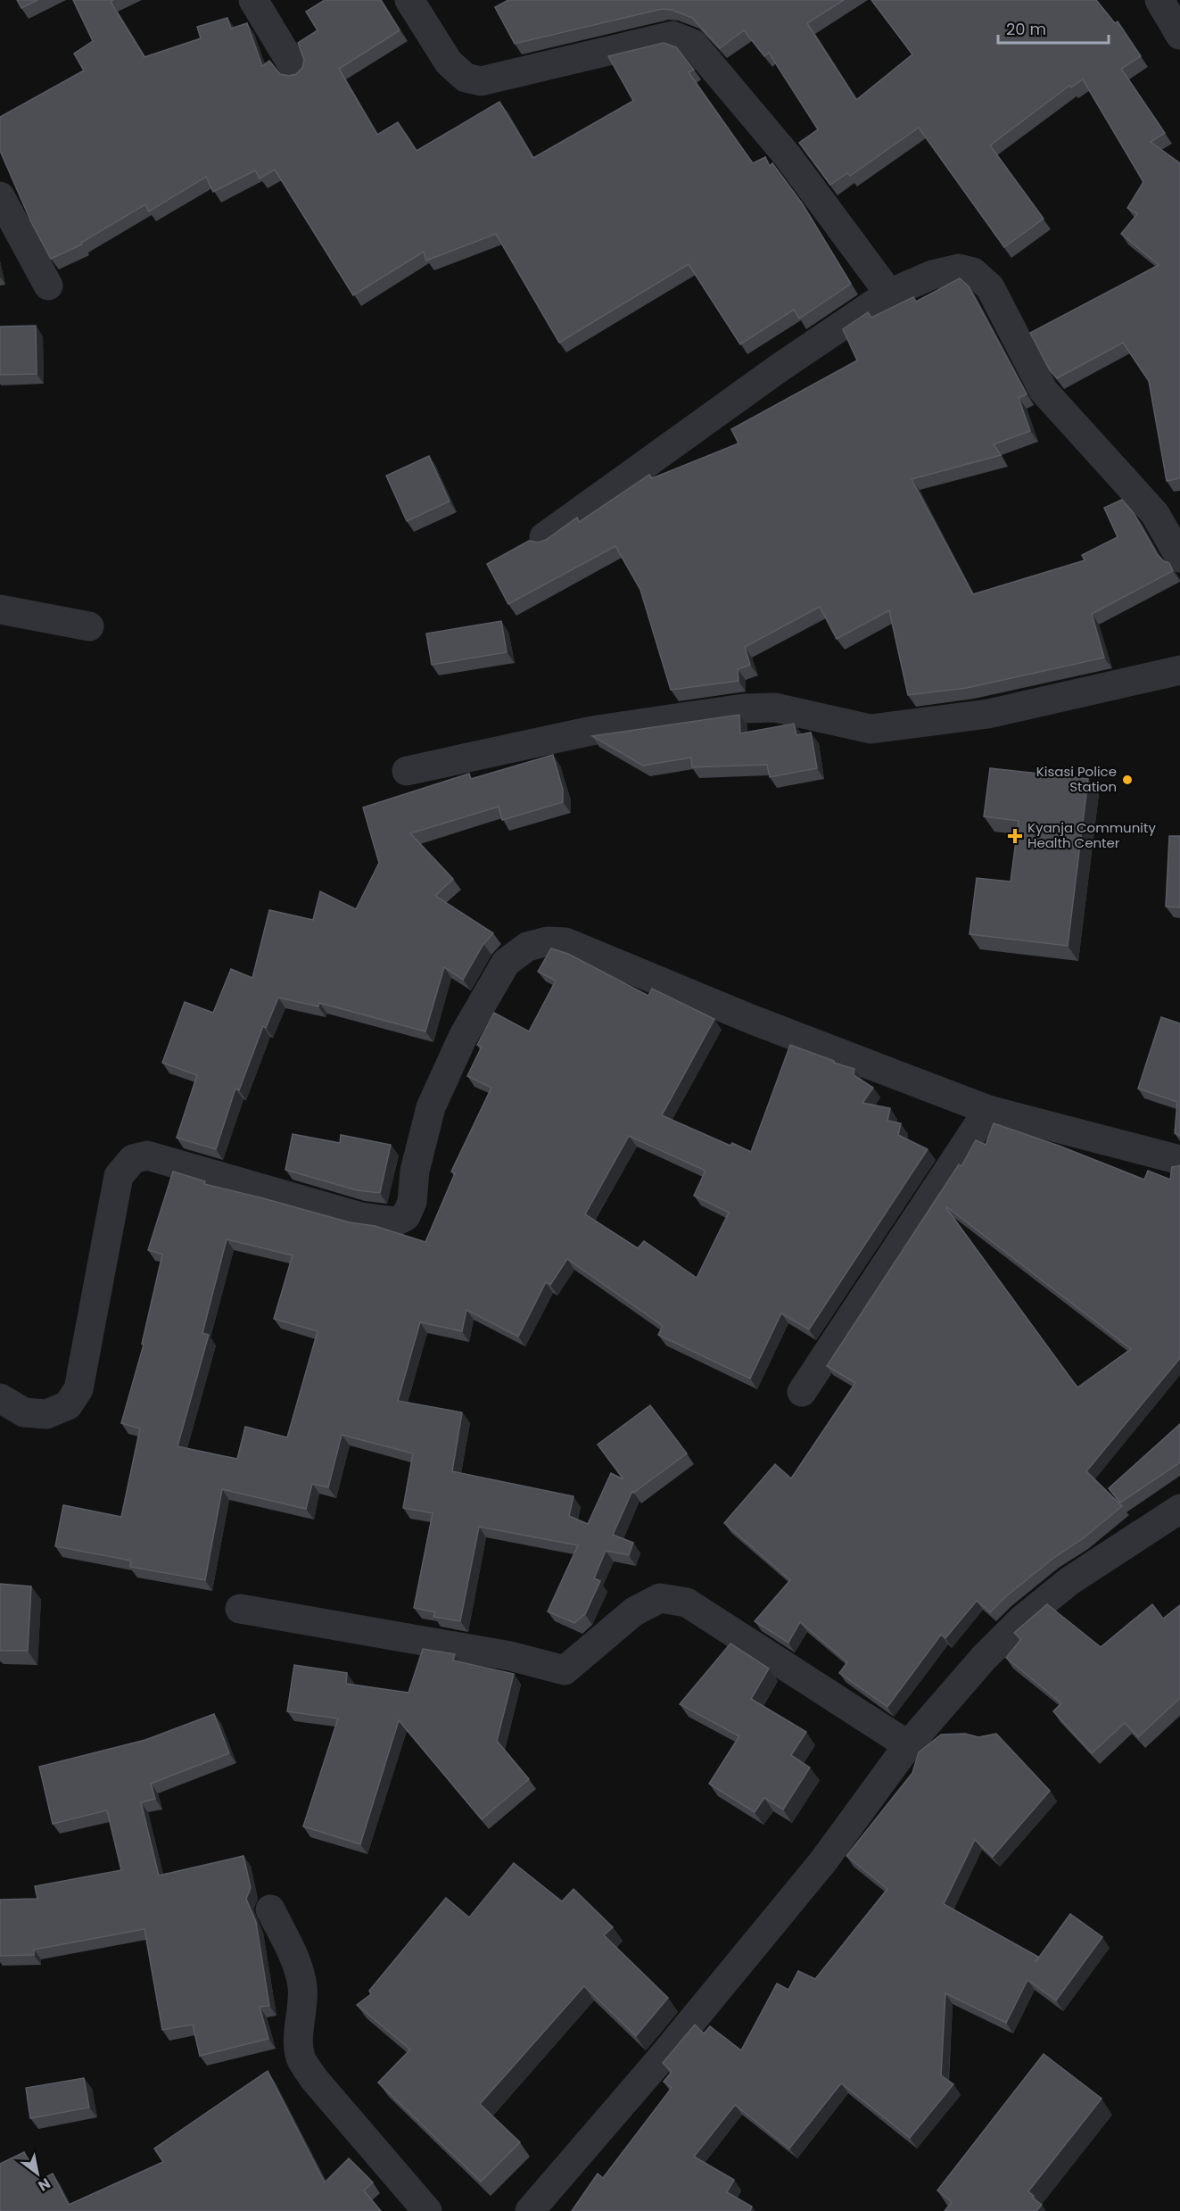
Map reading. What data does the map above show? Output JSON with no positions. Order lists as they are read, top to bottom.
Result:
{
  "places": {
    "other": ["Kisasi Police Station"],
    "health": ["Kyanja Community Health Center"]
  },
  "scale_bar": "20 m",
  "north": "bottom right"
}
